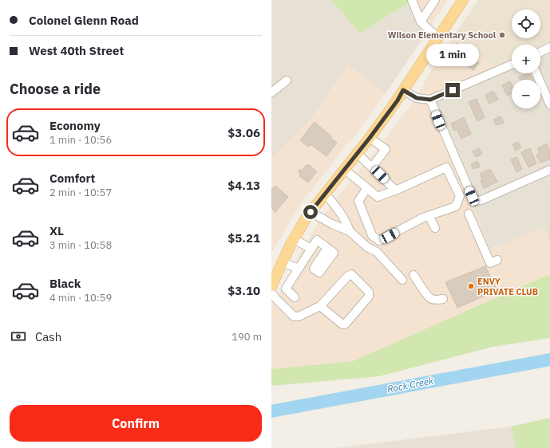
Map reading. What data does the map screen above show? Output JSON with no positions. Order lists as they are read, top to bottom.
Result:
{
  "water": ["Rock Creek"],
  "places": ["Wilson Elementary School", "ENVY PRIVATE CLUB"],
  "page": {
    "banner": ["Colonel Glenn Road", "West 40th Street"],
    "map_buttons": ["+", "−"],
    "bubble": "1 min",
    "heading": "Choose a ride",
    "list": [
      {
        "name": "Economy",
        "note": "1 min · 10:56",
        "value": "$3.06"
      },
      {
        "name": "Comfort",
        "note": "2 min · 10:57",
        "value": "$4.13"
      },
      {
        "name": "XL",
        "note": "3 min · 10:58",
        "value": "$5.21"
      },
      {
        "name": "Black",
        "note": "4 min · 10:59",
        "value": "$3.10"
      }
    ],
    "pay": ["Cash", "190 m"],
    "buttons": "Confirm"
  }
}
